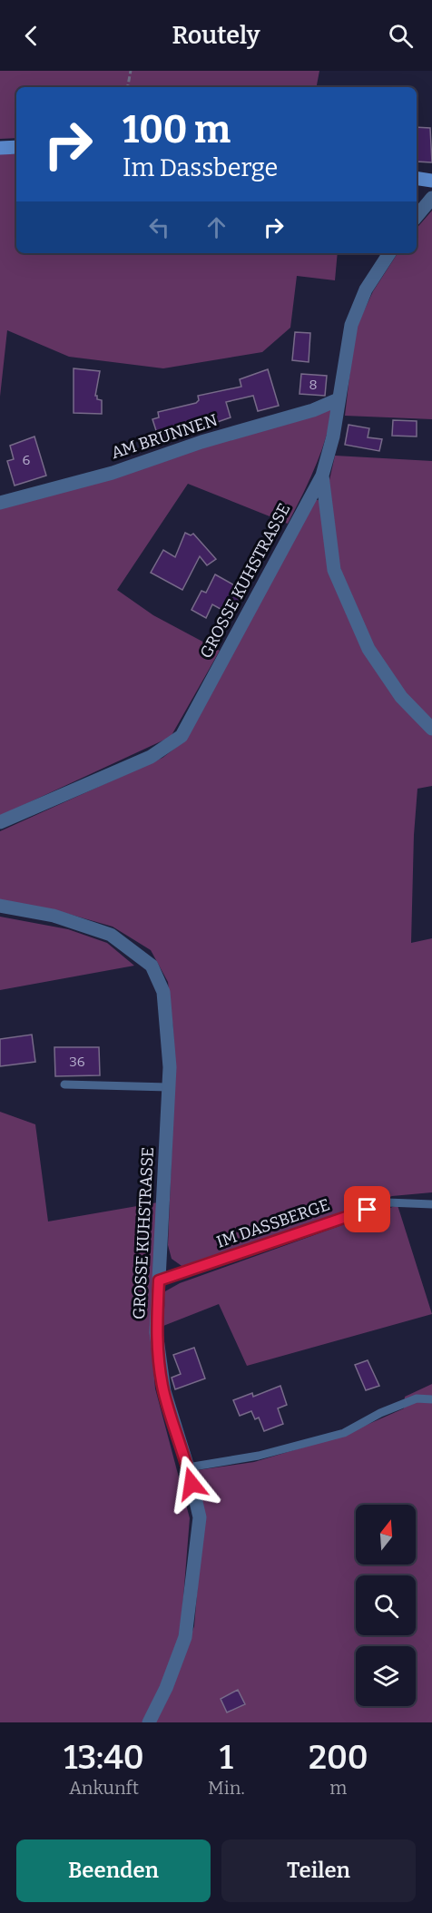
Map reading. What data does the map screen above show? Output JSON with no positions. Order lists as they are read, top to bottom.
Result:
{
  "streets": {
    "street": ["AM BRUNNEN", "GROSSE KUHSTRASSE"],
    "lane": ["IM DASSBERGE"]
  },
  "crossings": [
    ["AM BRUNNEN", "GROSSE KUHSTRASSE"],
    ["GROSSE KUHSTRASSE", "IM DASSBERGE"]
  ],
  "house_numbers": ["8", "6", "36"],
  "north": "top",
  "page": {
    "header": "Routely",
    "turn": ["100 m", "Im Dassberge"],
    "eta": [
      "13:40",
      "Ankunft",
      "1",
      "Min.",
      "200",
      "m"
    ],
    "buttons": ["Beenden", "Teilen"]
  }
}
